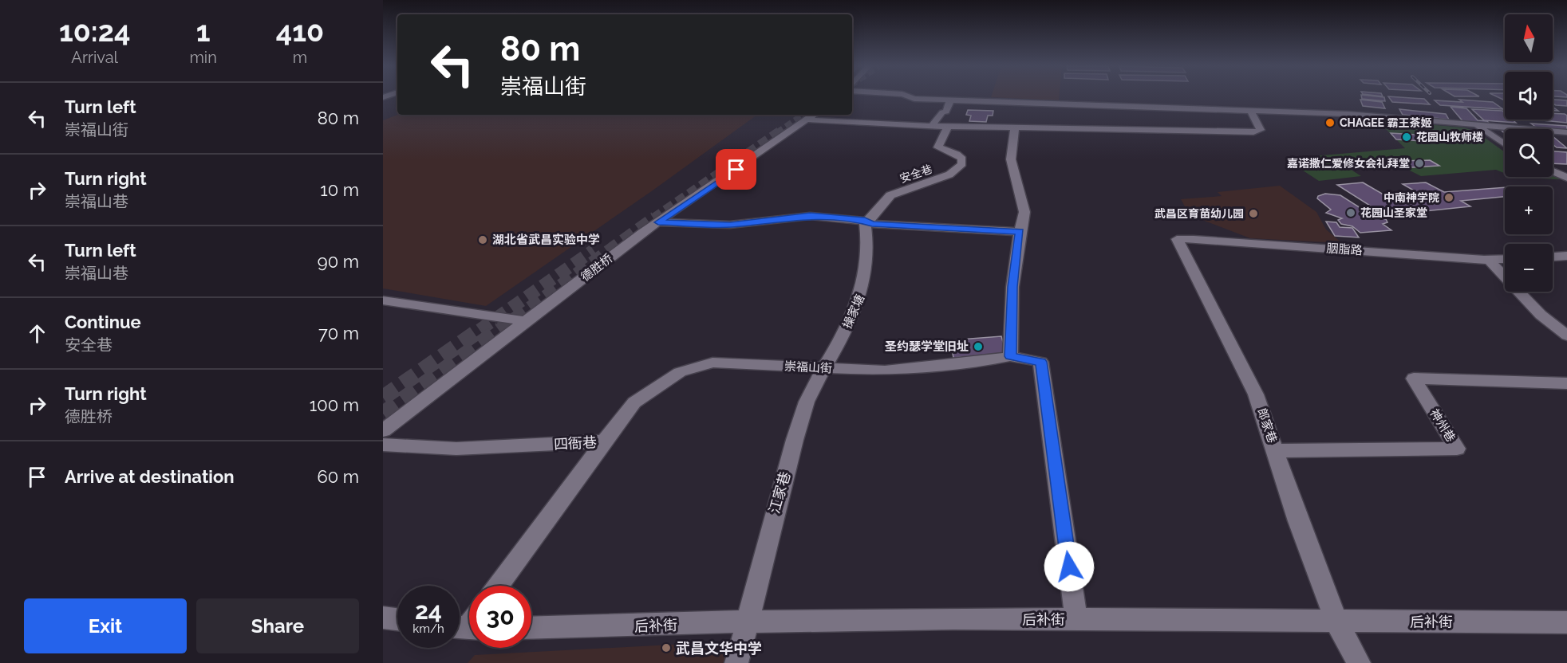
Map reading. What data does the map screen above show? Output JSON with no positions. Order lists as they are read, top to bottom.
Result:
{
  "streets": {
    "street": [
      "安全巷",
      "胭脂路",
      "德胜桥",
      "操家塘",
      "崇福山街",
      "郎家巷",
      "神州巷",
      "四衙巷",
      "江家巷",
      "后补街"
    ]
  },
  "crossings": [
    ["安全巷", "操家塘"],
    ["胭脂路", "郎家巷"],
    ["操家塘", "崇福山街"],
    ["操家塘", "江家巷"],
    ["崇福山街", "四衙巷"],
    ["崇福山街", "江家巷"],
    ["崇福山街", "后补街"],
    ["郎家巷", "神州巷"],
    ["郎家巷", "后补街"],
    ["江家巷", "后补街"]
  ],
  "places": [
    "CHAGEE 霸王茶姬",
    "花园山牧师楼",
    "嘉诺撒仁爱修女会礼拜堂",
    "中南神学院",
    "花园山圣家堂",
    "武昌区育苗幼儿园",
    "湖北省武昌实验中学",
    "圣约瑟学堂旧址",
    "武昌文华中学"
  ],
  "north": "top",
  "page": {
    "eta": [
      "10:24",
      "Arrival",
      "1",
      "min",
      "410",
      "m"
    ],
    "map_buttons": ["+", "−"],
    "turn": ["80 m", "崇福山街"],
    "list": [
      {
        "name": "Turn left",
        "note": "崇福山街",
        "value": "80 m"
      },
      {
        "name": "Turn right",
        "note": "崇福山巷",
        "value": "10 m"
      },
      {
        "name": "Turn left",
        "note": "崇福山巷",
        "value": "90 m"
      },
      {
        "name": "Continue",
        "note": "安全巷",
        "value": "70 m"
      },
      {
        "name": "Turn right",
        "note": "德胜桥",
        "value": "100 m"
      },
      {
        "name": "Arrive at destination",
        "value": "60 m"
      }
    ],
    "speed": "24 km/h",
    "limit": "30",
    "buttons": ["Exit", "Share"]
  }
}
